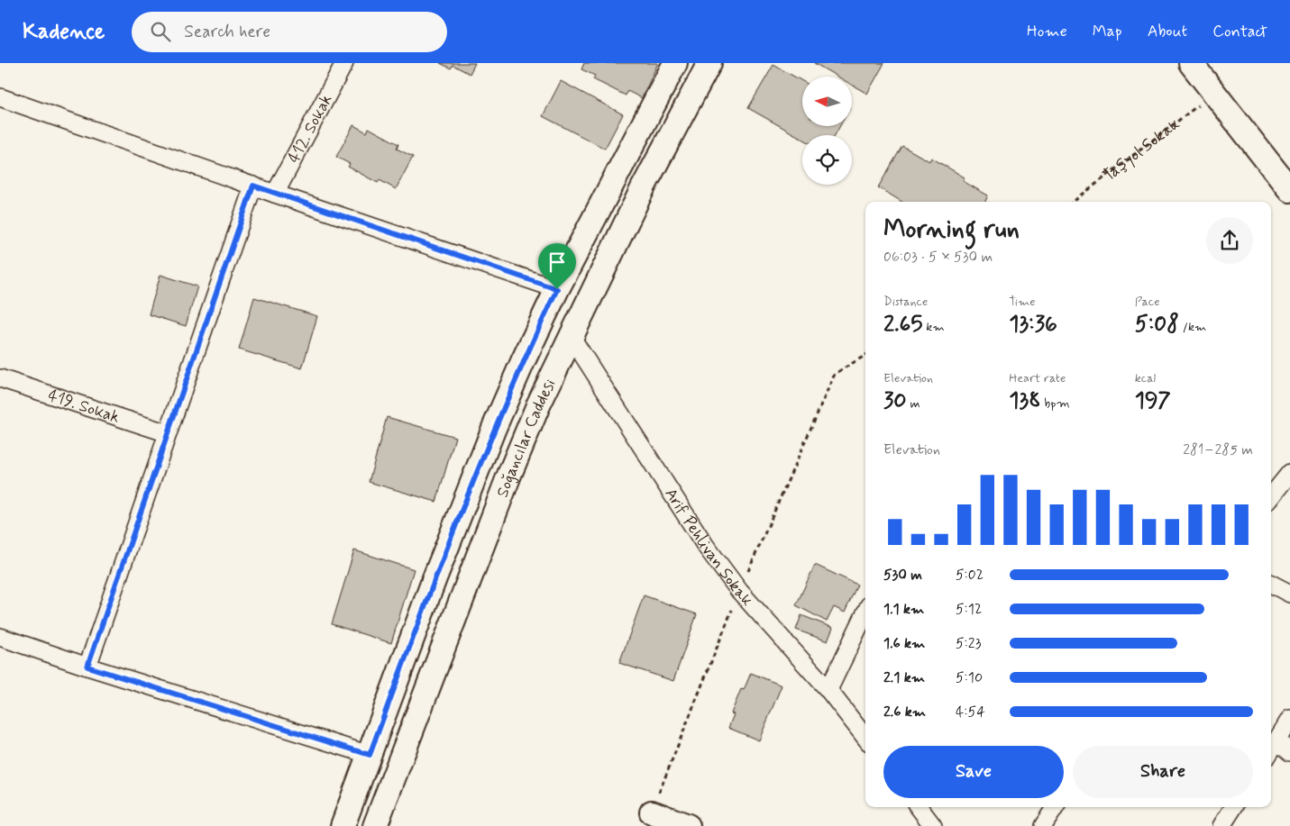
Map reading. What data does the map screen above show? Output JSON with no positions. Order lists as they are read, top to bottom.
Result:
{
  "streets": {
    "main road": ["Soğancılar Caddesi"],
    "street": ["412. Sokak", "419. Sokak", "Arif Pehlivan Sokak"],
    "path": ["Taşyol Sokak"]
  },
  "crossings": [
    ["Soğancılar Caddesi", "Arif Pehlivan Sokak"]
  ],
  "north": "left",
  "page": {
    "header": "Kadence",
    "search": "Search here",
    "nav": [
      "Home",
      "Map",
      "About",
      "Contact"
    ],
    "heading": ["Morning run", "06:03 · 5 × 530 m"],
    "stats": [
      ["Distance", "2.65 km"],
      ["Time", "13:36"],
      ["Pace", "5:08 /km"],
      ["Elevation", "30 m"],
      ["Heart rate", "138 bpm"],
      ["kcal", "197"]
    ],
    "chart": ["Elevation", "281–285 m"],
    "list": [
      {
        "name": "530 m",
        "note": "5:02"
      },
      {
        "name": "1.1 km",
        "note": "5:12"
      },
      {
        "name": "1.6 km",
        "note": "5:23"
      },
      {
        "name": "2.1 km",
        "note": "5:10"
      },
      {
        "name": "2.6 km",
        "note": "4:54"
      }
    ],
    "buttons": ["Save", "Share"]
  }
}
